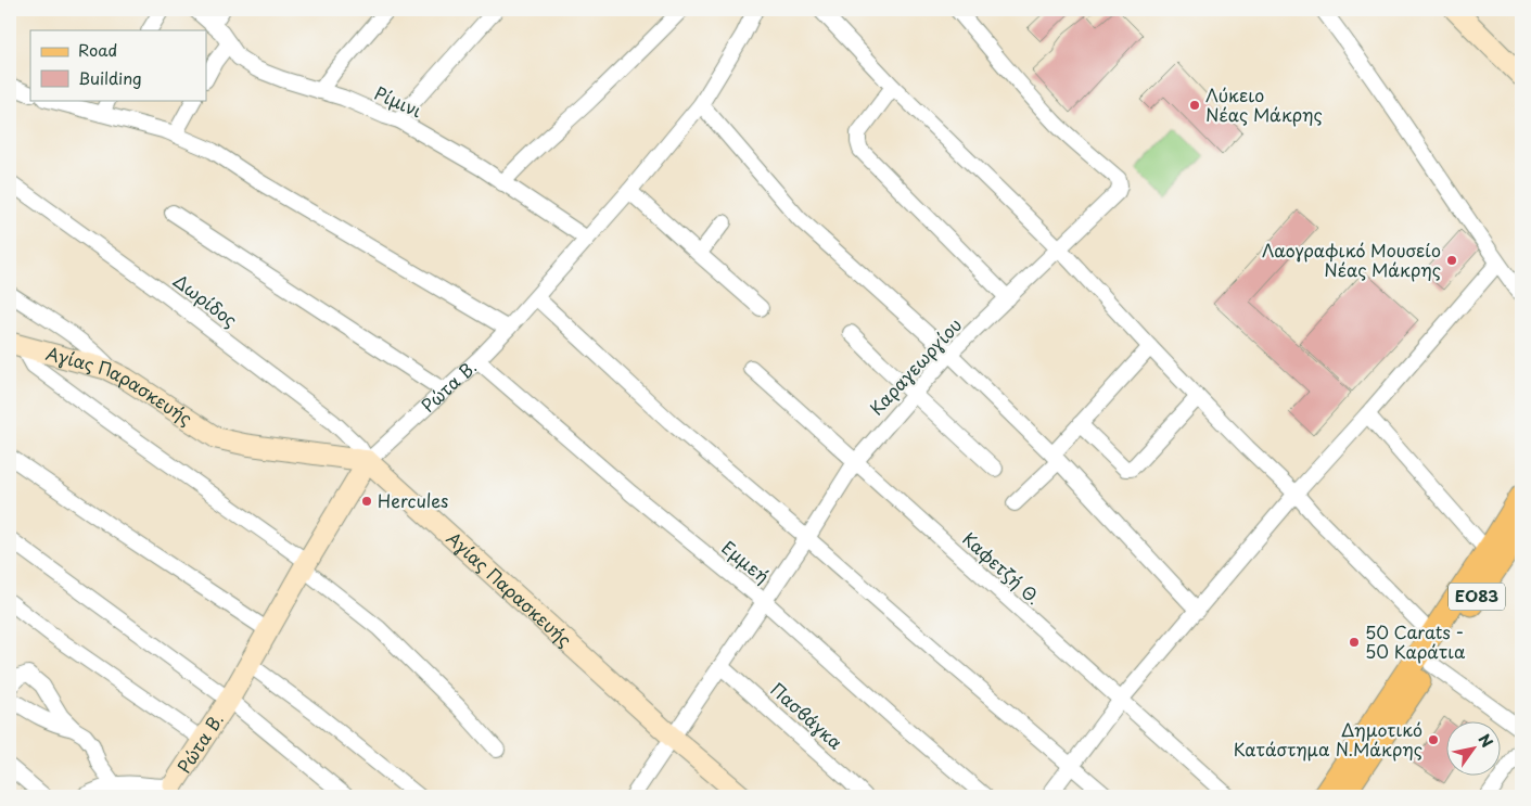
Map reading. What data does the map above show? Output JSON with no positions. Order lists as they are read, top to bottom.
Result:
{
  "streets": {
    "main road": ["ΕΟ83"],
    "street": [
      "Ρίμινι",
      "Δωρίδος",
      "Καραγεωργίου",
      "Ρώτα Β.",
      "Αγίας Παρασκευής",
      "Εμμεή",
      "Καφετζή Θ.",
      "Πασβάγκα"
    ]
  },
  "crossings": [
    ["Ρίμινι", "Ρώτα Β."],
    ["Δωρίδος", "Ρώτα Β."],
    ["Δωρίδος", "Αγίας Παρασκευής"],
    ["Καραγεωργίου", "Αγίας Παρασκευής"],
    ["Καραγεωργίου", "Εμμεή"],
    ["Καραγεωργίου", "Καφετζή Θ."],
    ["Καραγεωργίου", "Πασβάγκα"],
    ["Ρώτα Β.", "Αγίας Παρασκευής"],
    ["Ρώτα Β.", "Εμμεή"]
  ],
  "places": [
    "Λύκειο Νέας Μάκρης",
    "Λαογραφικό Μουσείο Νέας Μάκρης",
    "Hercules",
    "50 Carats - 50 Καράτια",
    "Δημοτικό Κατάστημα Ν.Μάκρης"
  ],
  "legend": ["Road", "Building"],
  "north": "top right"
}
